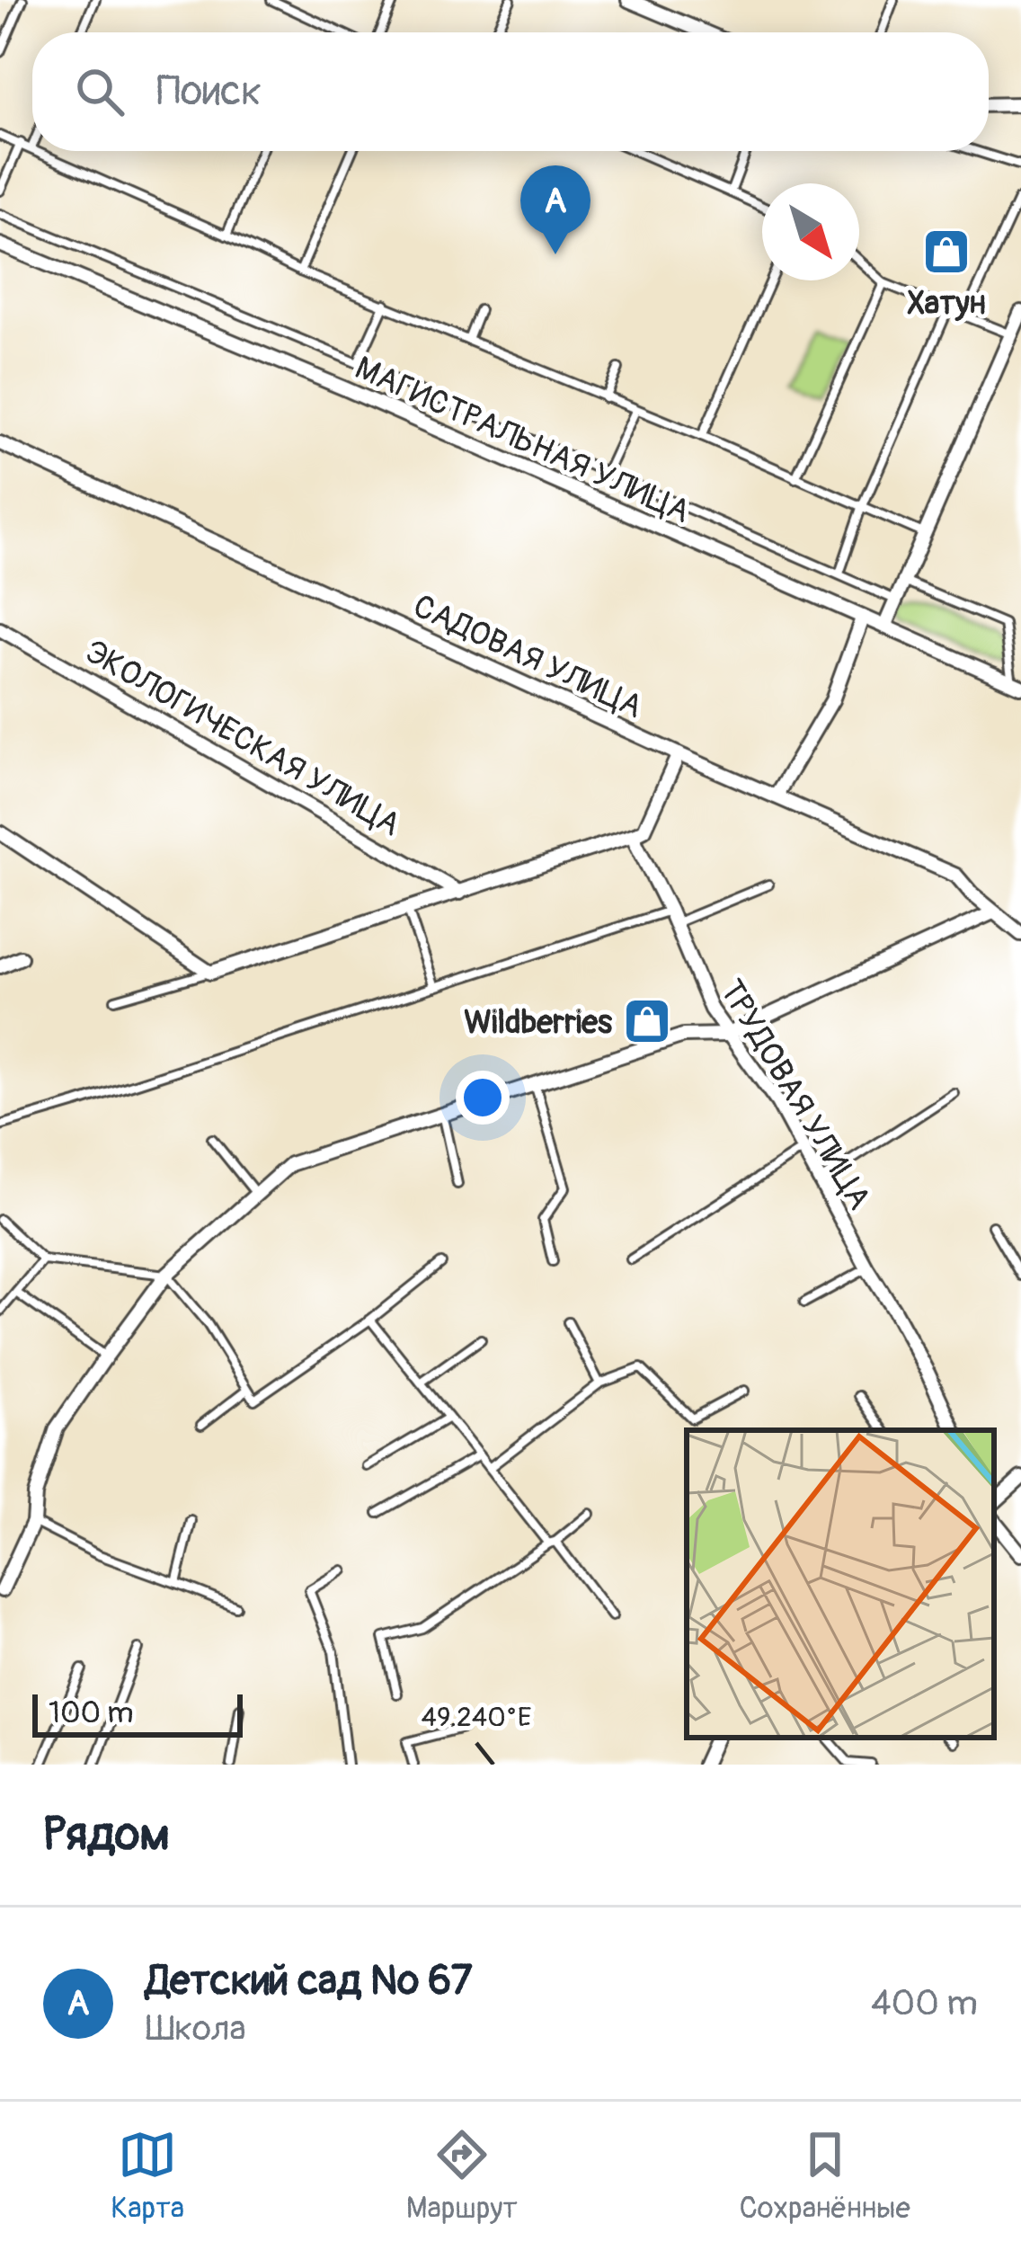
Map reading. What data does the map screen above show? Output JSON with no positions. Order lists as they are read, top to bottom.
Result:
{
  "streets": {
    "street": [
      "МАГИСТРАЛЬНАЯ УЛИЦА",
      "САДОВАЯ УЛИЦА",
      "ЭКОЛОГИЧЕСКАЯ УЛИЦА",
      "ТРУДОВАЯ УЛИЦА"
    ]
  },
  "places": {
    "shop": ["Хатун", "Wildberries"]
  },
  "scale_bar": "100 m",
  "north": "bottom right",
  "page": {
    "search": "Поиск",
    "pins": "A",
    "scale": "100 m",
    "heading": "Рядом",
    "list": [
      {
        "mark": "A",
        "name": "Детский сад № 67",
        "note": "Школа",
        "value": "400 m"
      }
    ],
    "nav": ["Карта", "Маршрут", "Сохранённые"]
  },
  "coordinates": ["49.240°E"]
}
